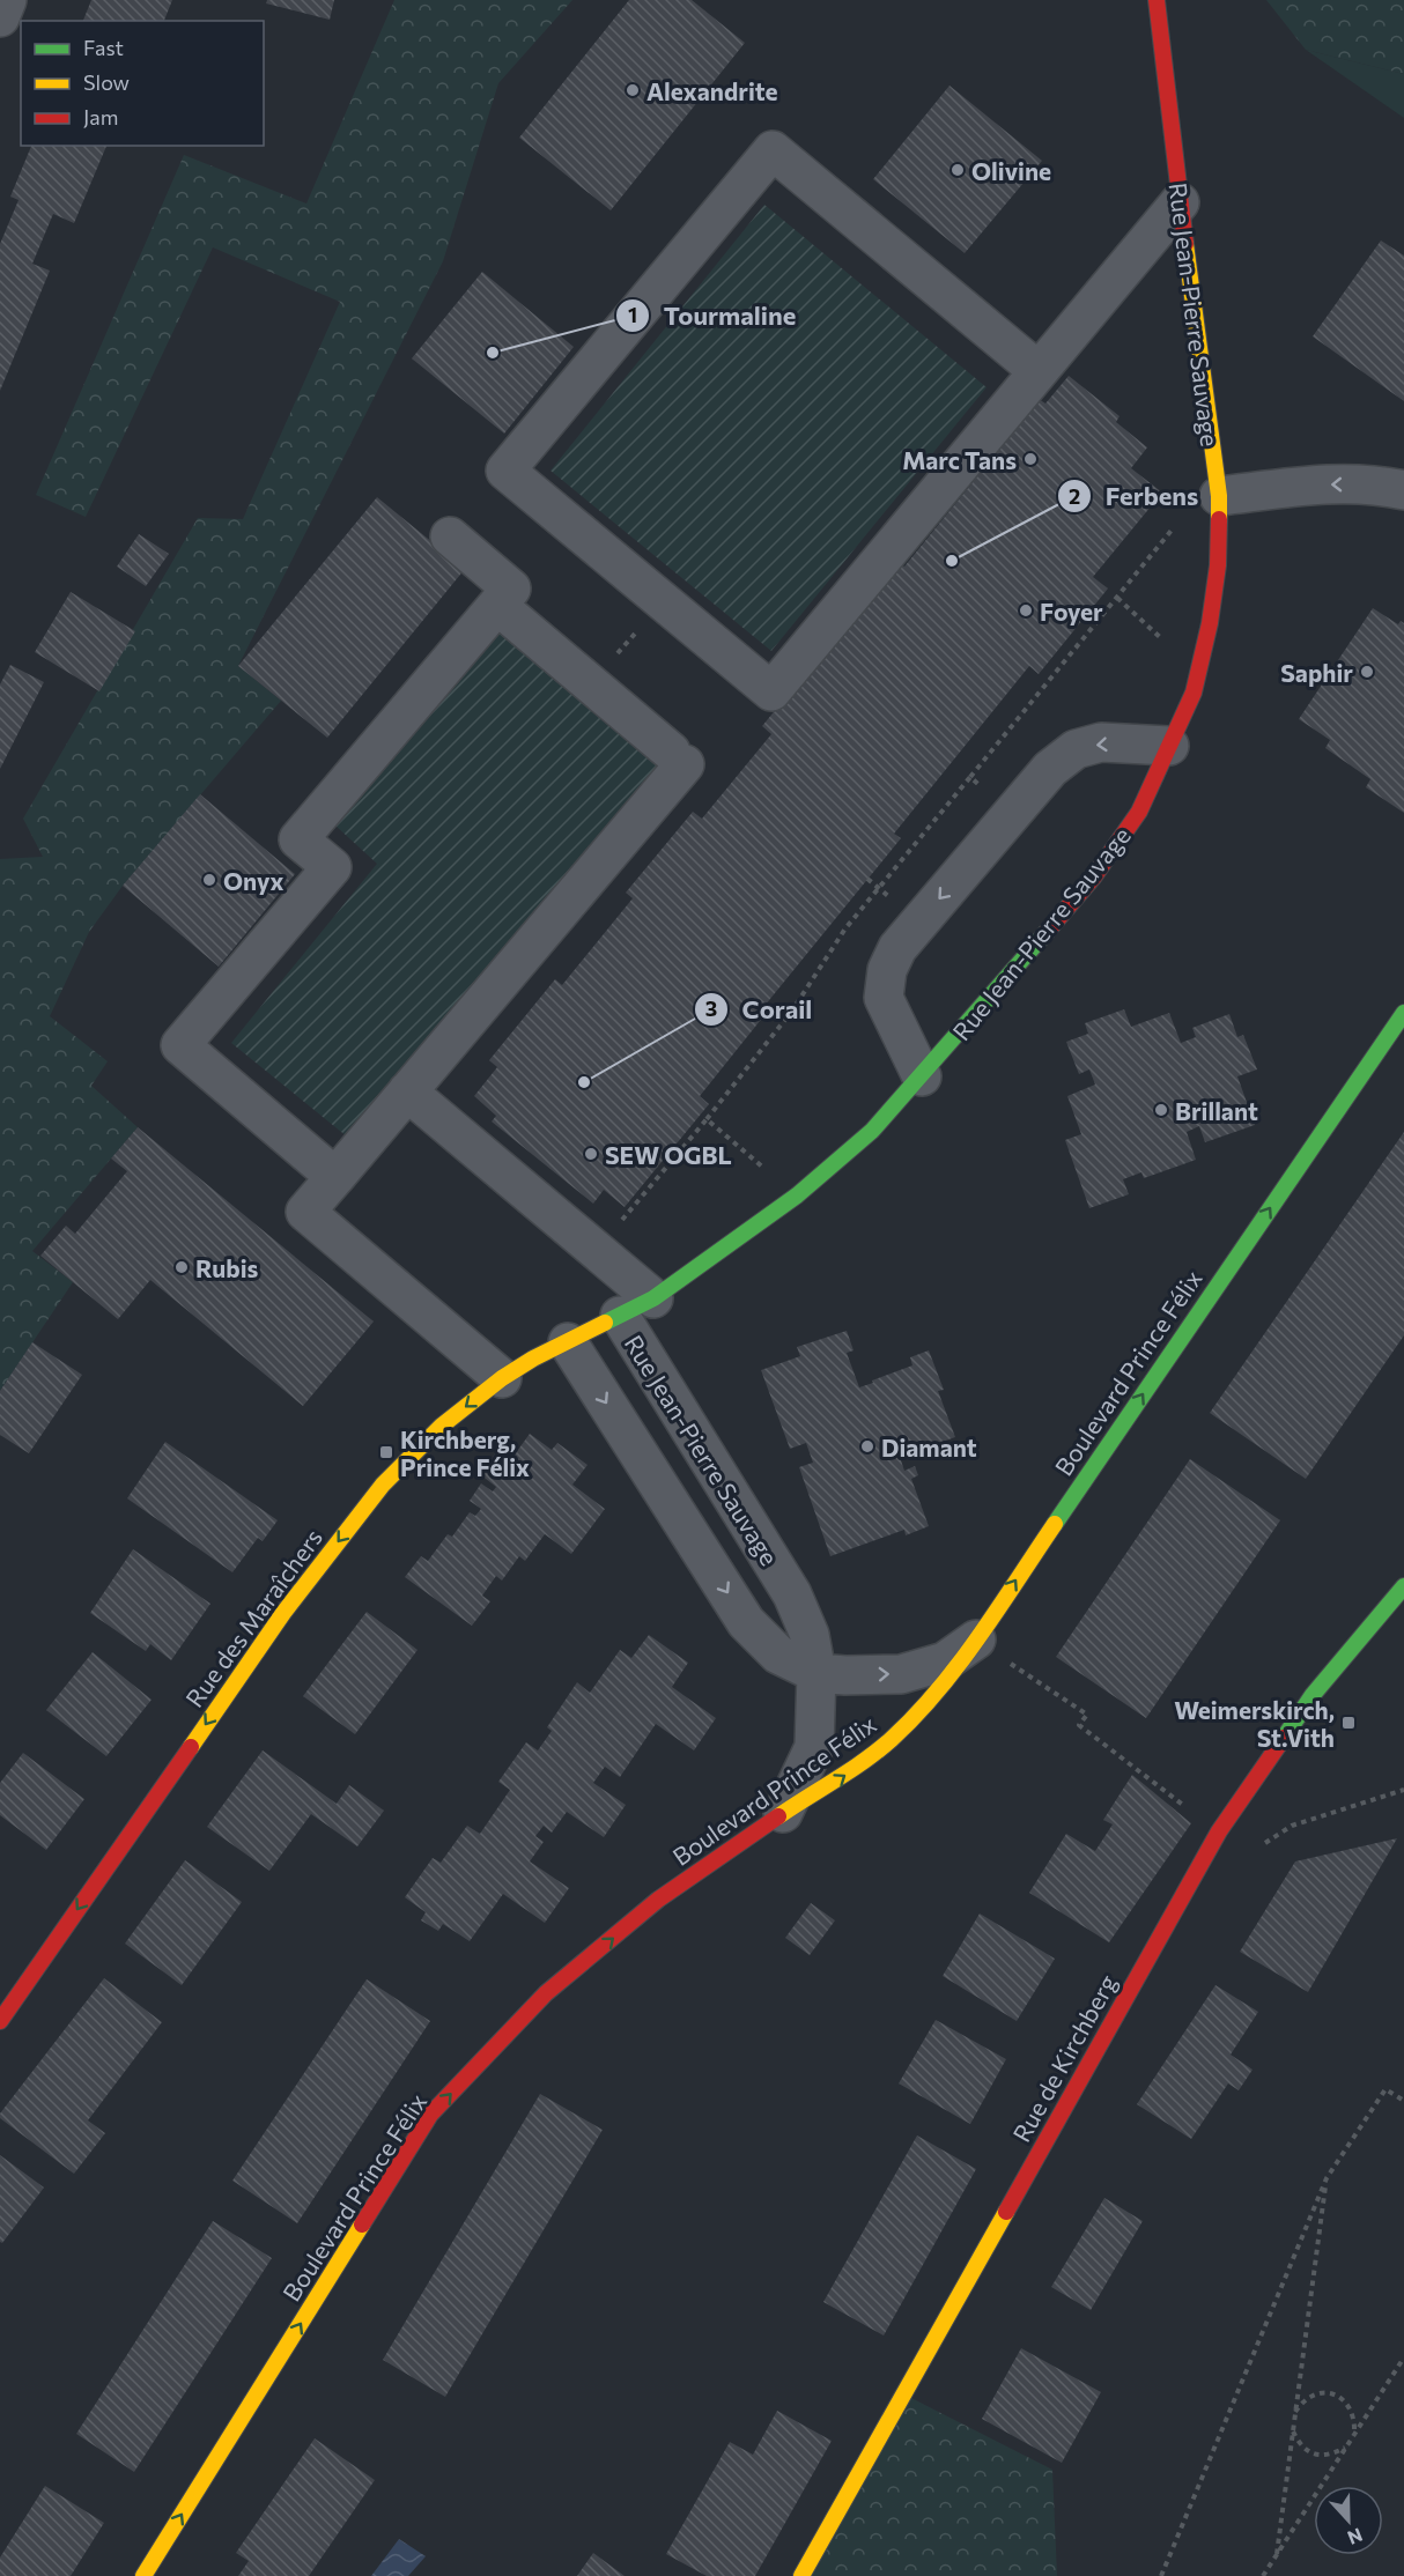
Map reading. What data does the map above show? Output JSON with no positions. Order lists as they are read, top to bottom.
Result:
{
  "streets": {
    "street": [
      "Rue Jean-Pierre Sauvage",
      "Boulevard Prince Félix",
      "Rue des Maraîchers",
      "Rue de Kirchberg"
    ]
  },
  "crossings": [
    ["Rue Jean-Pierre Sauvage", "Boulevard Prince Félix"],
    ["Rue Jean-Pierre Sauvage", "Rue des Maraîchers"]
  ],
  "one_way": ["Boulevard Prince Félix", "Rue des Maraîchers"],
  "places": {
    "other": [
      "Alexandrite",
      "Olivine",
      "Tourmaline",
      "Marc Tans",
      "Ferbens",
      "Foyer",
      "Saphir",
      "Onyx",
      "Corail",
      "Brillant",
      "SEW OGBL",
      "Rubis",
      "Diamant"
    ],
    "transit": ["Kirchberg, Prince Félix", "Weimerskirch, St.Vith"]
  },
  "legend": ["Fast", "Slow", "Jam"],
  "north": "bottom"
}
